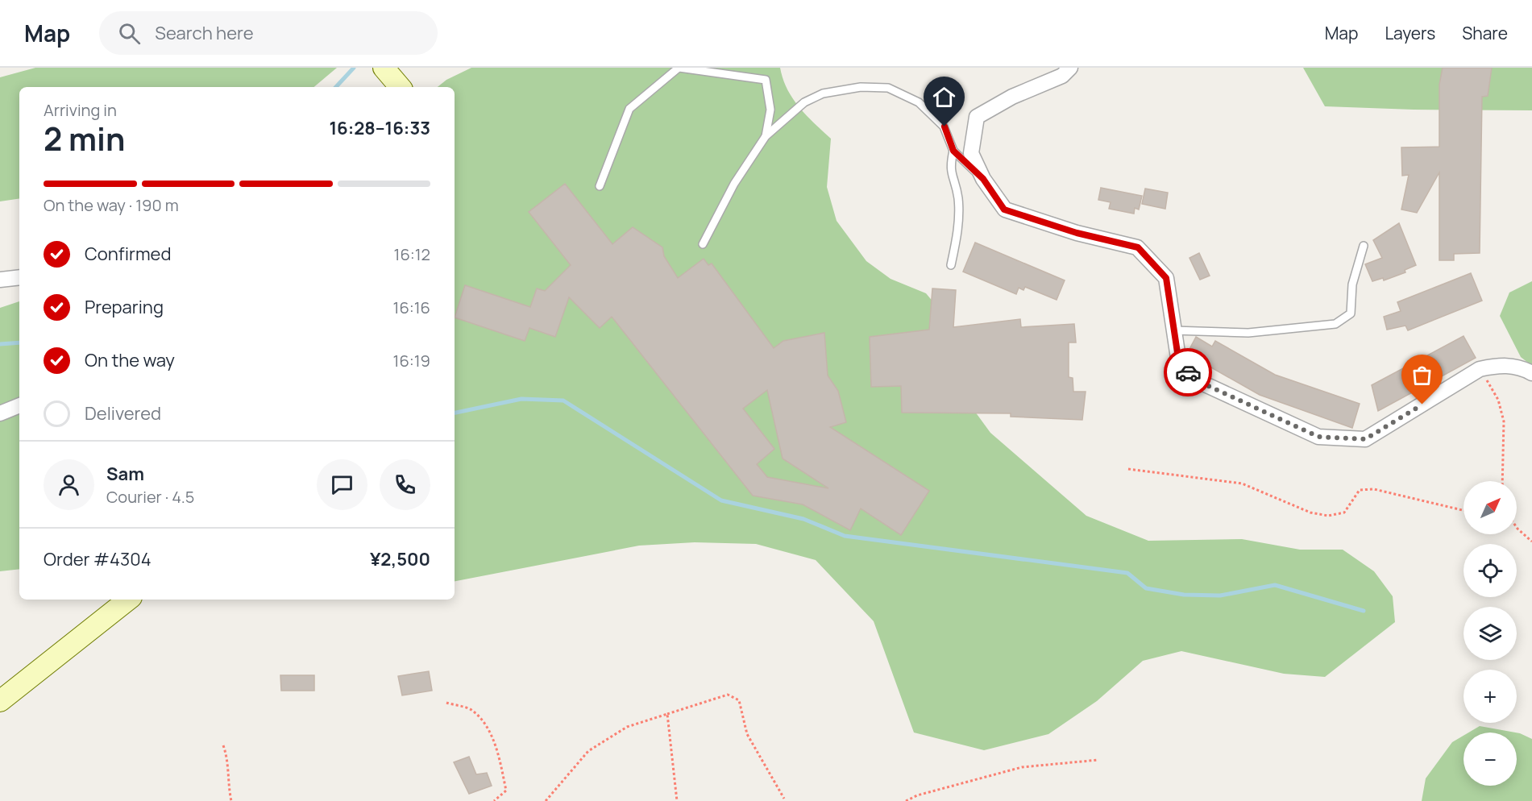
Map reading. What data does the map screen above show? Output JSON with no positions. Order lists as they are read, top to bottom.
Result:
{
  "north": "top right",
  "page": {
    "header": "Map",
    "search": "Search here",
    "nav": ["Map", "Layers", "Share"],
    "heading": ["2 min", "Arriving in", "16:28–16:33"],
    "panel": [
      "Sam",
      "Courier · 4.5",
      "Order #4304",
      "¥2,500"
    ],
    "bar": "On the way · 190 m",
    "list": [
      ["Confirmed", "16:12"],
      ["Preparing", "16:16"],
      ["On the way", "16:19"],
      "Delivered"
    ],
    "map_buttons": ["+", "−"]
  }
}
